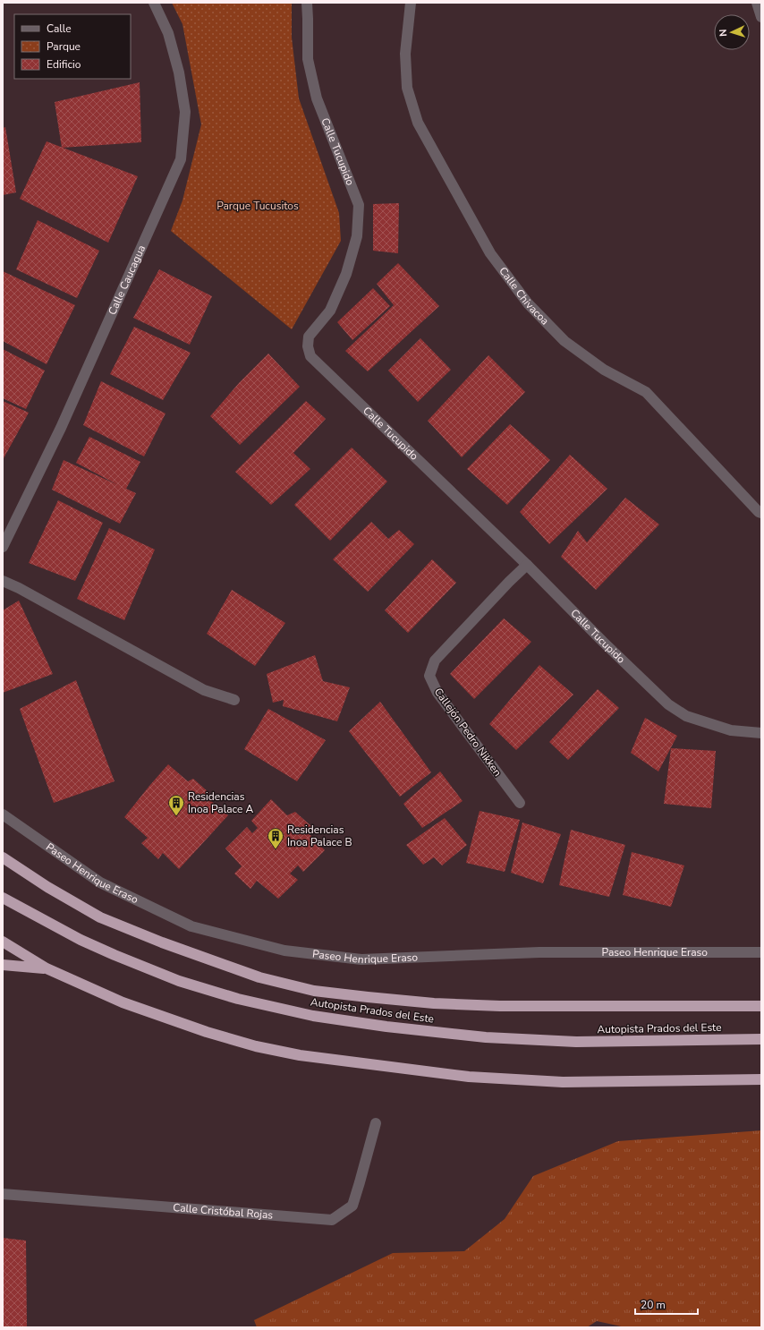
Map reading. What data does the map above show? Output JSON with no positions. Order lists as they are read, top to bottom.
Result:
{
  "streets": {
    "highway": ["Autopista Prados del Este"],
    "street": [
      "Calle Tucupido",
      "Calle Caucagua",
      "Calle Chivacoa",
      "Callejón Pedro Nikken",
      "Paseo Henrique Eraso",
      "Calle Cristóbal Rojas"
    ]
  },
  "crossings": [
    ["Calle Tucupido", "Callejón Pedro Nikken"]
  ],
  "parks": ["Parque Tucusitos"],
  "places": {
    "building": ["Residencias Inoa Palace A", "Residencias Inoa Palace B"]
  },
  "legend": ["Calle", "Parque", "Edificio"],
  "scale_bar": "20 m",
  "north": "left"
}
